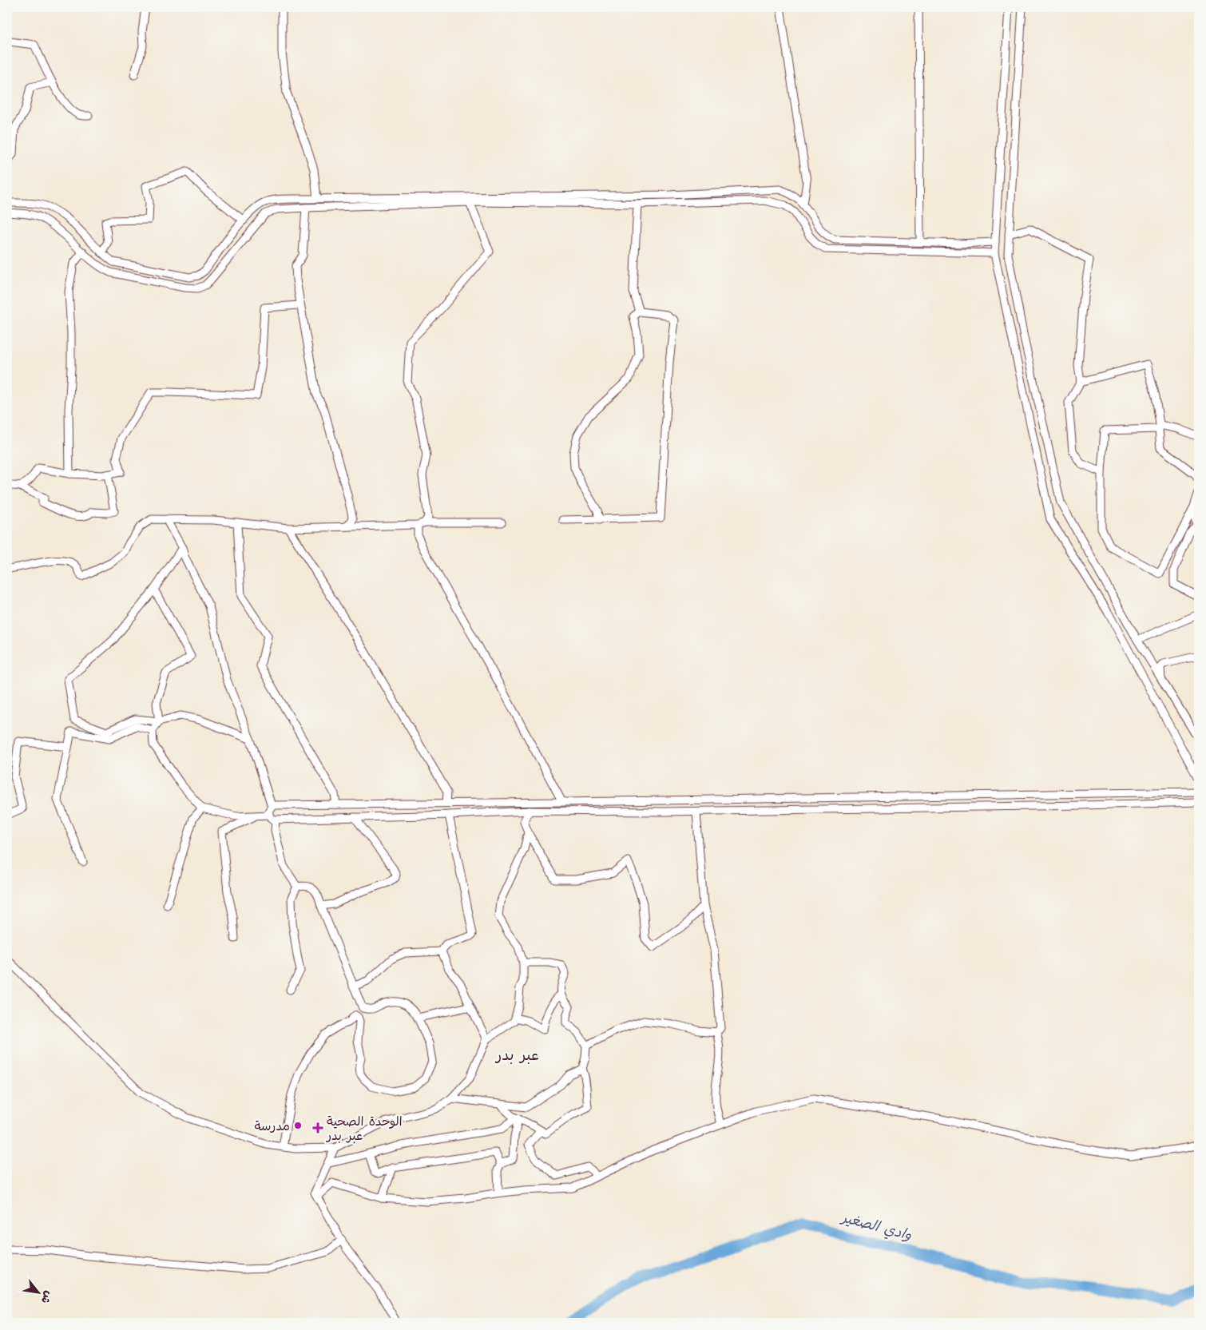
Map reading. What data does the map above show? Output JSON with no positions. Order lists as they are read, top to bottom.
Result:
{
  "districts": ["عبر بدر"],
  "water": ["وادي الصغير"],
  "places": {
    "other": ["مدرسة"],
    "health": ["الوحدة الصحية عبر بدر"]
  },
  "north": "bottom right"
}
